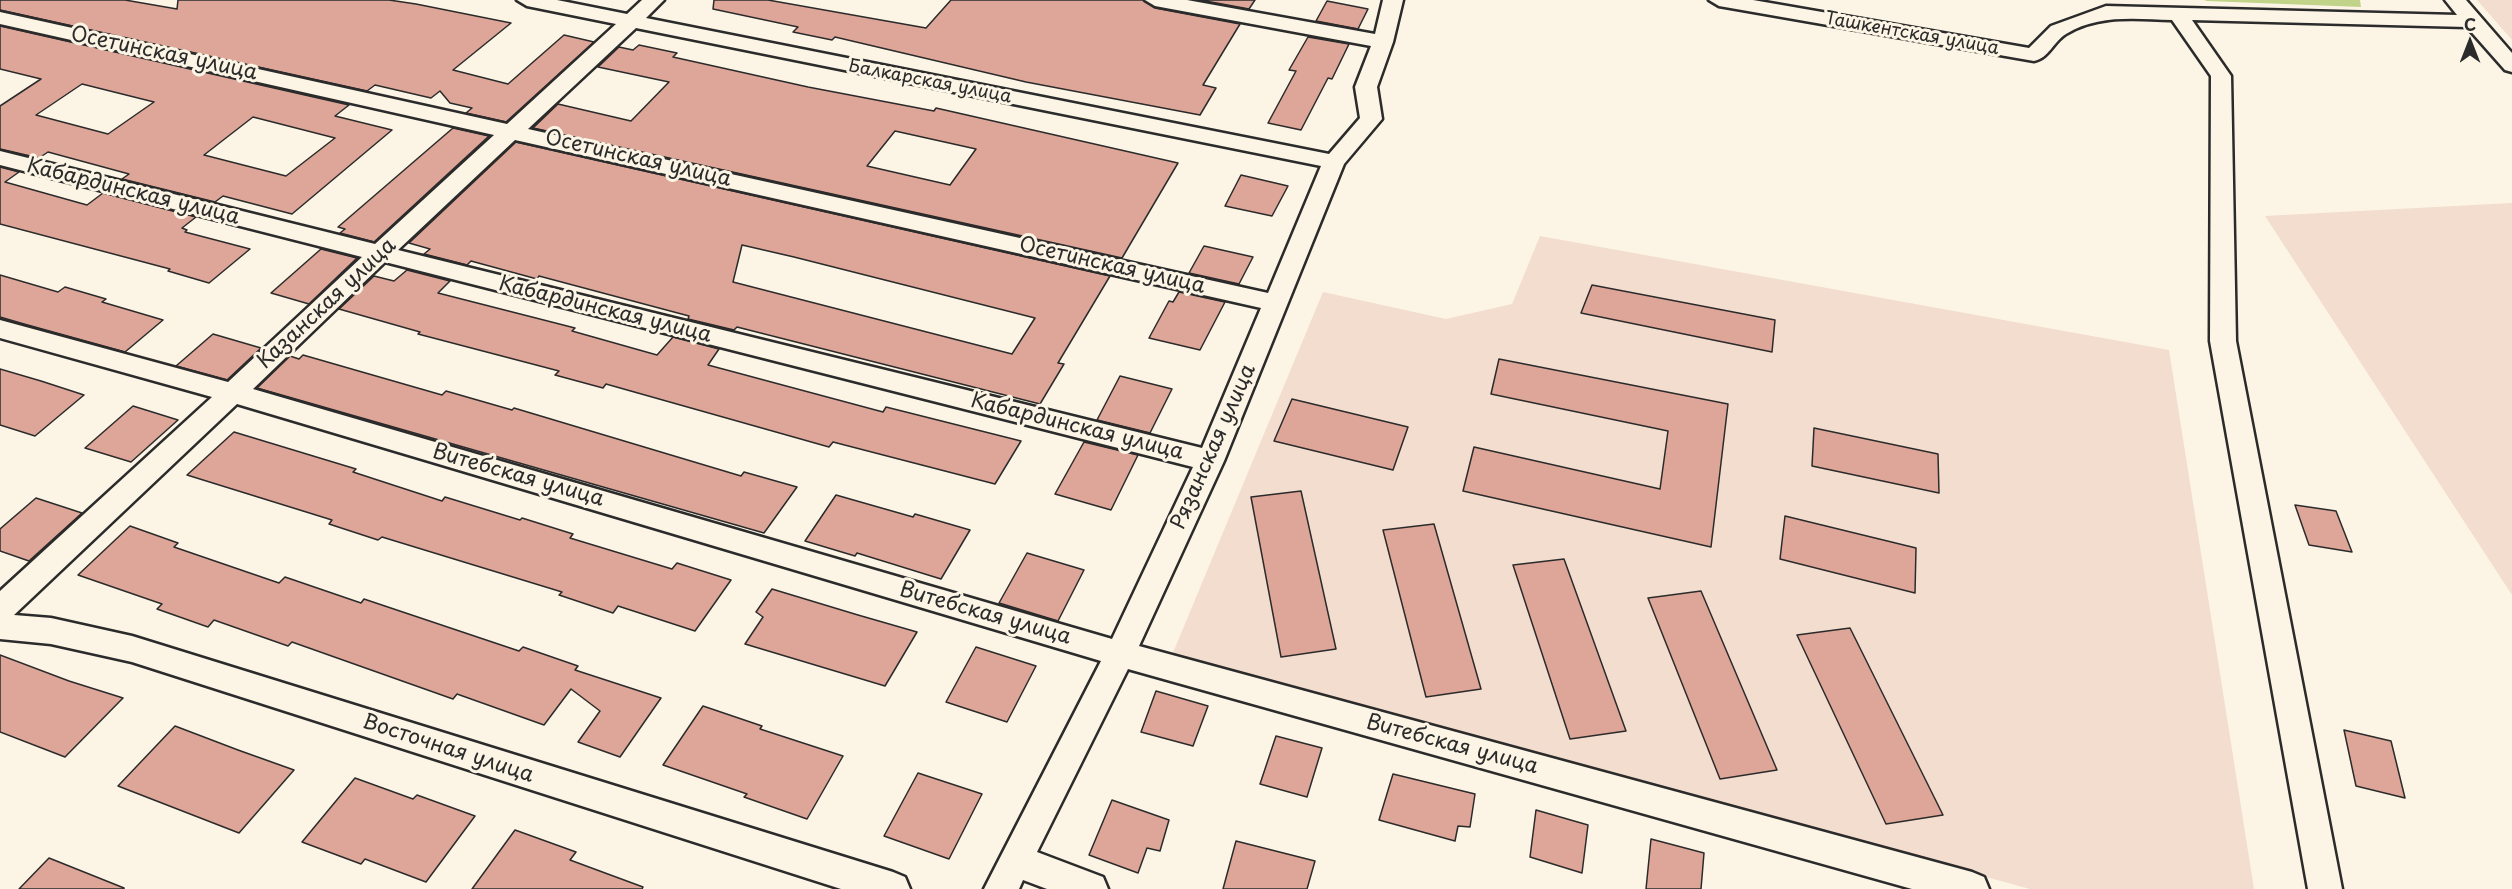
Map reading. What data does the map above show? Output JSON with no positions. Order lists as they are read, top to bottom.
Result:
{
  "streets": {
    "street": [
      "Ташкентская улица",
      "Осетинская улица",
      "Балкарская улица",
      "Кабардинская улица",
      "Казанская улица",
      "Рязанская улица",
      "Витебская улица",
      "Восточная улица"
    ]
  },
  "crossings": [
    ["Осетинская улица", "Казанская улица"],
    ["Осетинская улица", "Рязанская улица"],
    ["Балкарская улица", "Казанская улица"],
    ["Балкарская улица", "Рязанская улица"],
    ["Кабардинская улица", "Казанская улица"],
    ["Кабардинская улица", "Рязанская улица"],
    ["Казанская улица", "Витебская улица"],
    ["Рязанская улица", "Витебская улица"]
  ],
  "north": "top"
}
